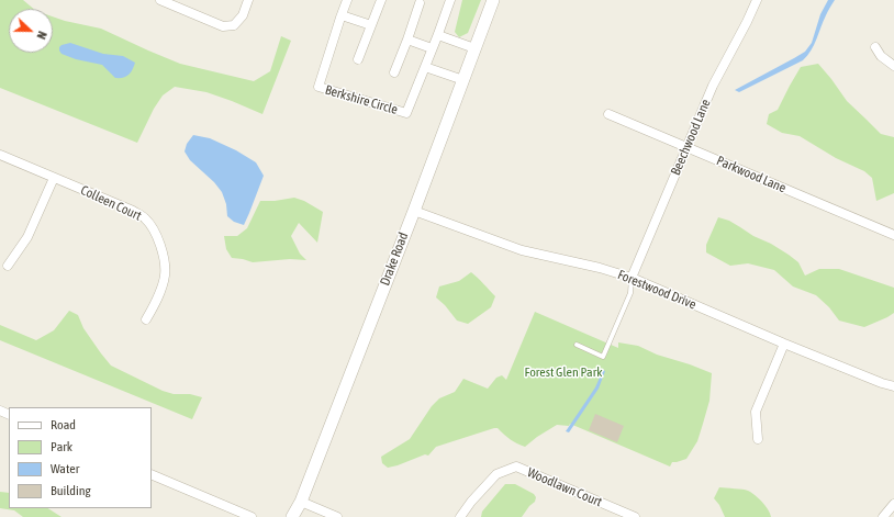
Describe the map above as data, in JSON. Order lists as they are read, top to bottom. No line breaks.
{"streets":{"street":["Berkshire Circle","Beechwood Lane","Parkwood Lane","Colleen Court","Drake Road","Forestwood Drive","Woodlawn Court"]},"crossings":[["Beechwood Lane","Parkwood Lane"],["Beechwood Lane","Forestwood Drive"],["Drake Road","Forestwood Drive"]],"parks":["Forest Glen Park"],"legend":["Road","Park","Water","Building"],"north":"right"}
